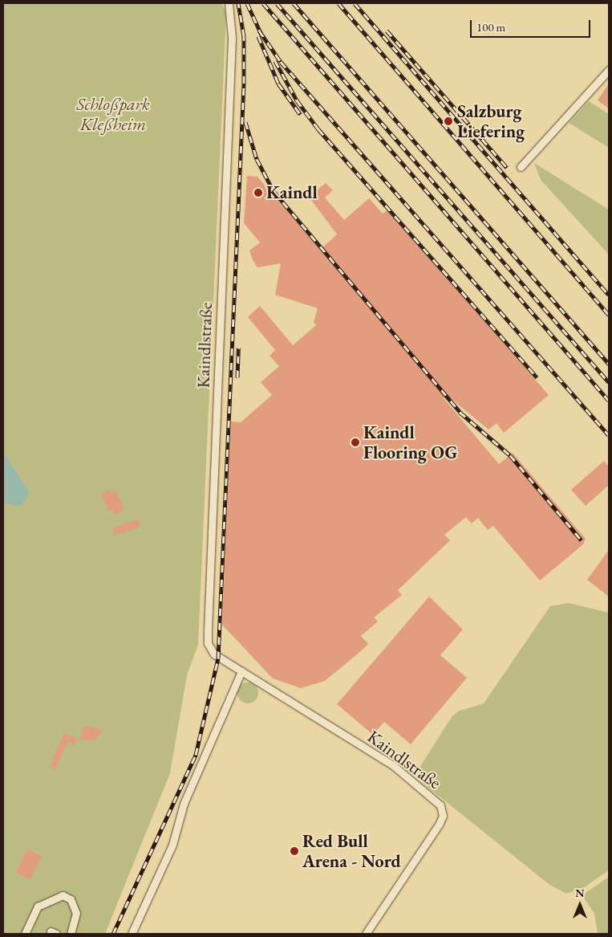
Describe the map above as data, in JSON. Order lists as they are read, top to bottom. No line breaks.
{"streets":{"street":["Kaindlstraße"]},"parks":["Schloßpark Kleßheim"],"places":["Salzburg Liefering","Kaindl","Kaindl Flooring OG","Red Bull Arena - Nord"],"scale_bar":"100 m","north":"top"}
